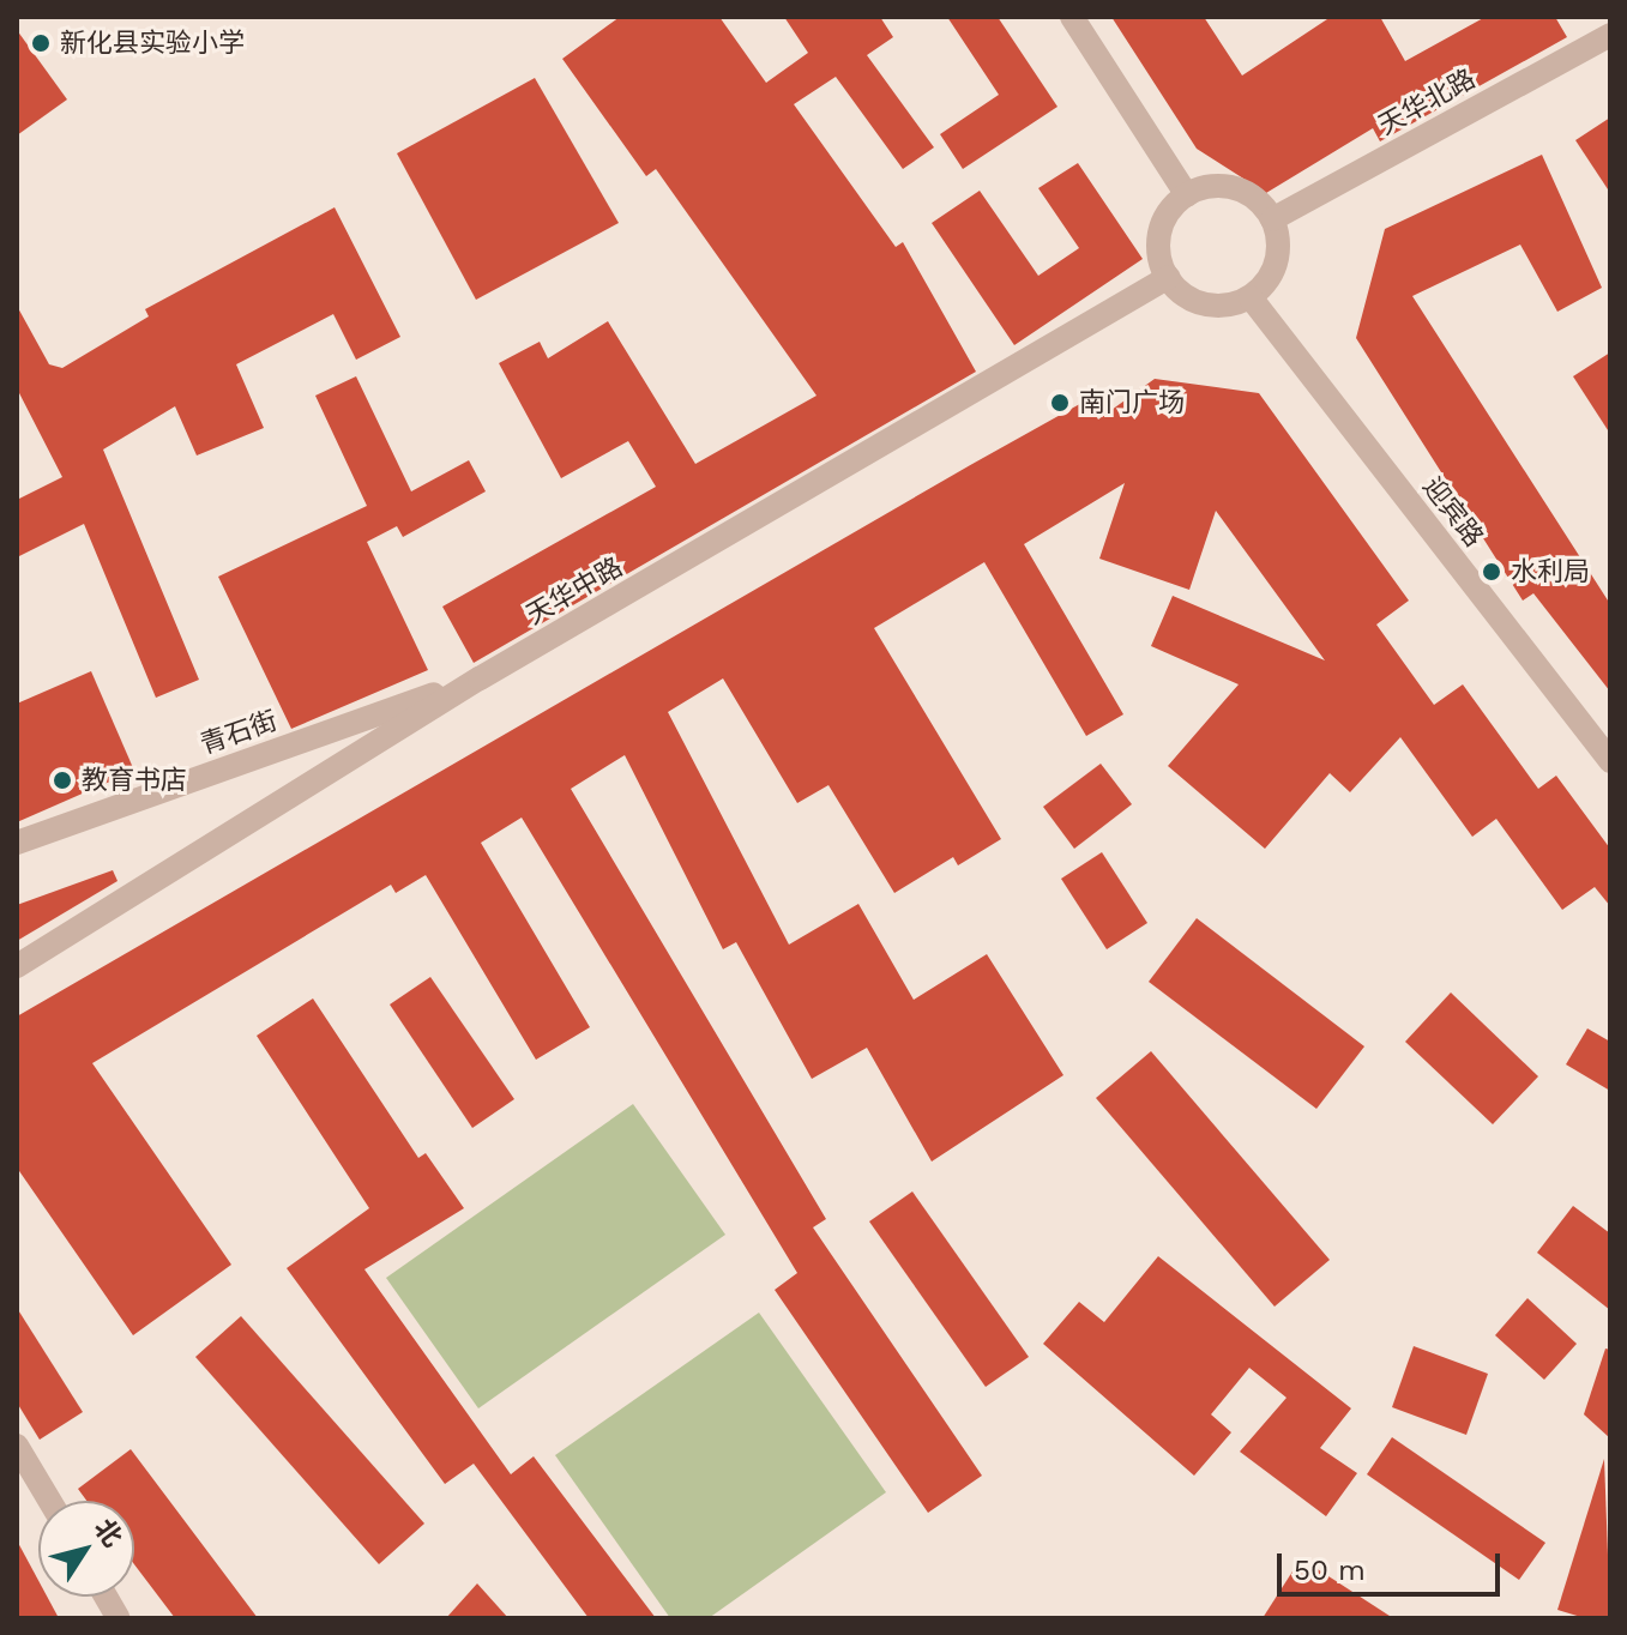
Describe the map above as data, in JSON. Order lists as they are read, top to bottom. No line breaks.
{"streets":{"street":["天华北路","迎宾路","天华中路","青石街"]},"crossings":[["天华北路","迎宾路"],["天华北路","天华中路"],["迎宾路","天华中路"],["天华中路","青石街"]],"places":["新化县实验小学","南门广场","水利局","教育书店"],"scale_bar":"50 m","north":"top right"}
